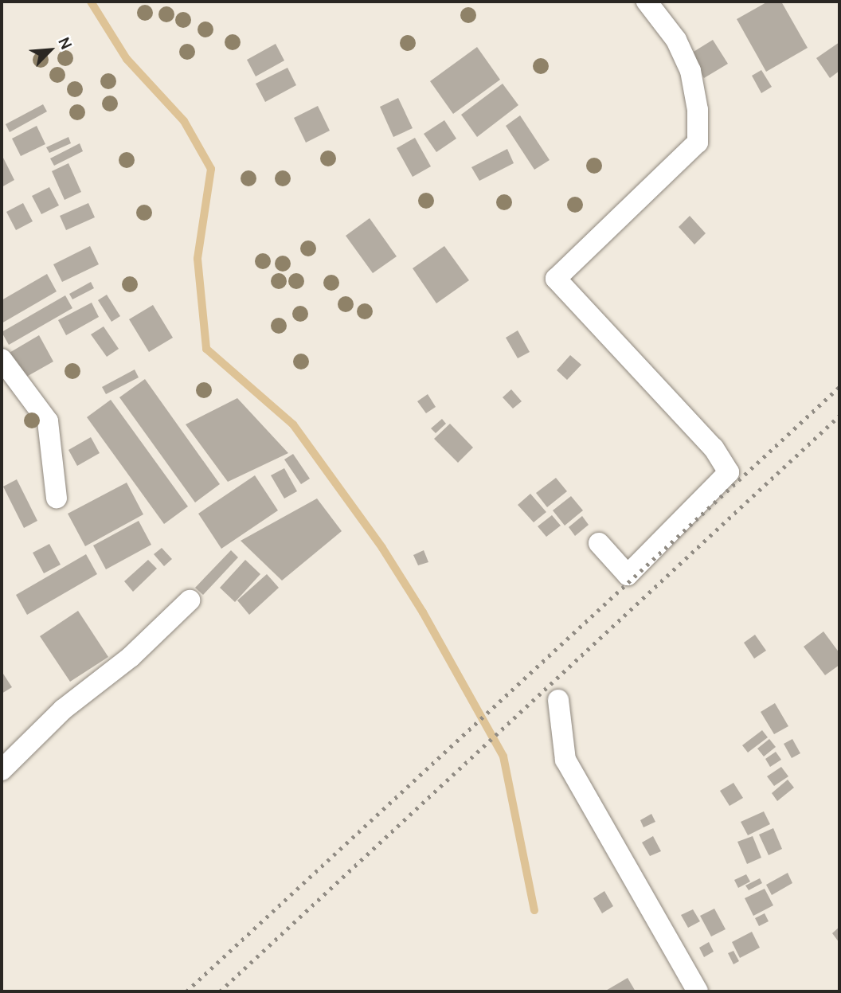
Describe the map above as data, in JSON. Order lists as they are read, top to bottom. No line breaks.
{"north":"top right"}
